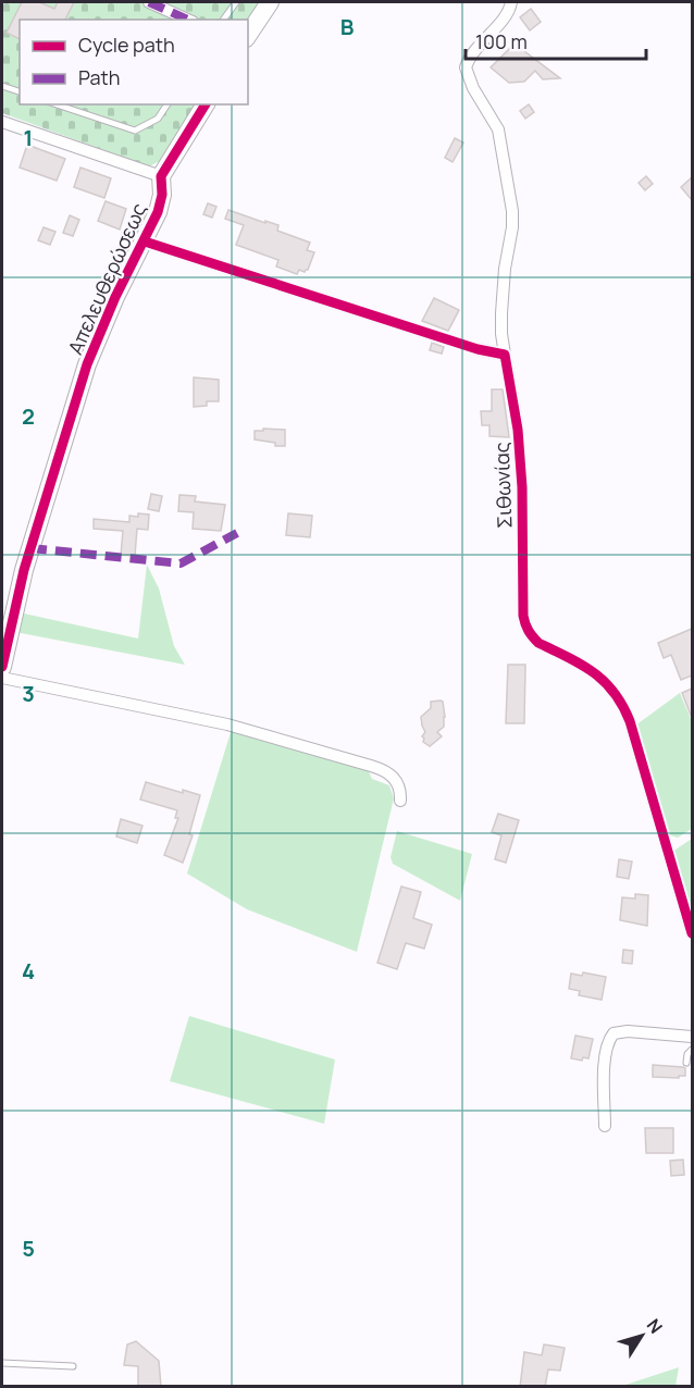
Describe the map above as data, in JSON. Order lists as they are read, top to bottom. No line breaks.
{"streets":{"street":["Απελευθερώσεως","Σιθωνίας"]},"legend":["Cycle path","Path"],"scale_bar":"100 m","north":"top right","grid":{"columns":["B"],"rows":["1","2","3","4","5"]}}
